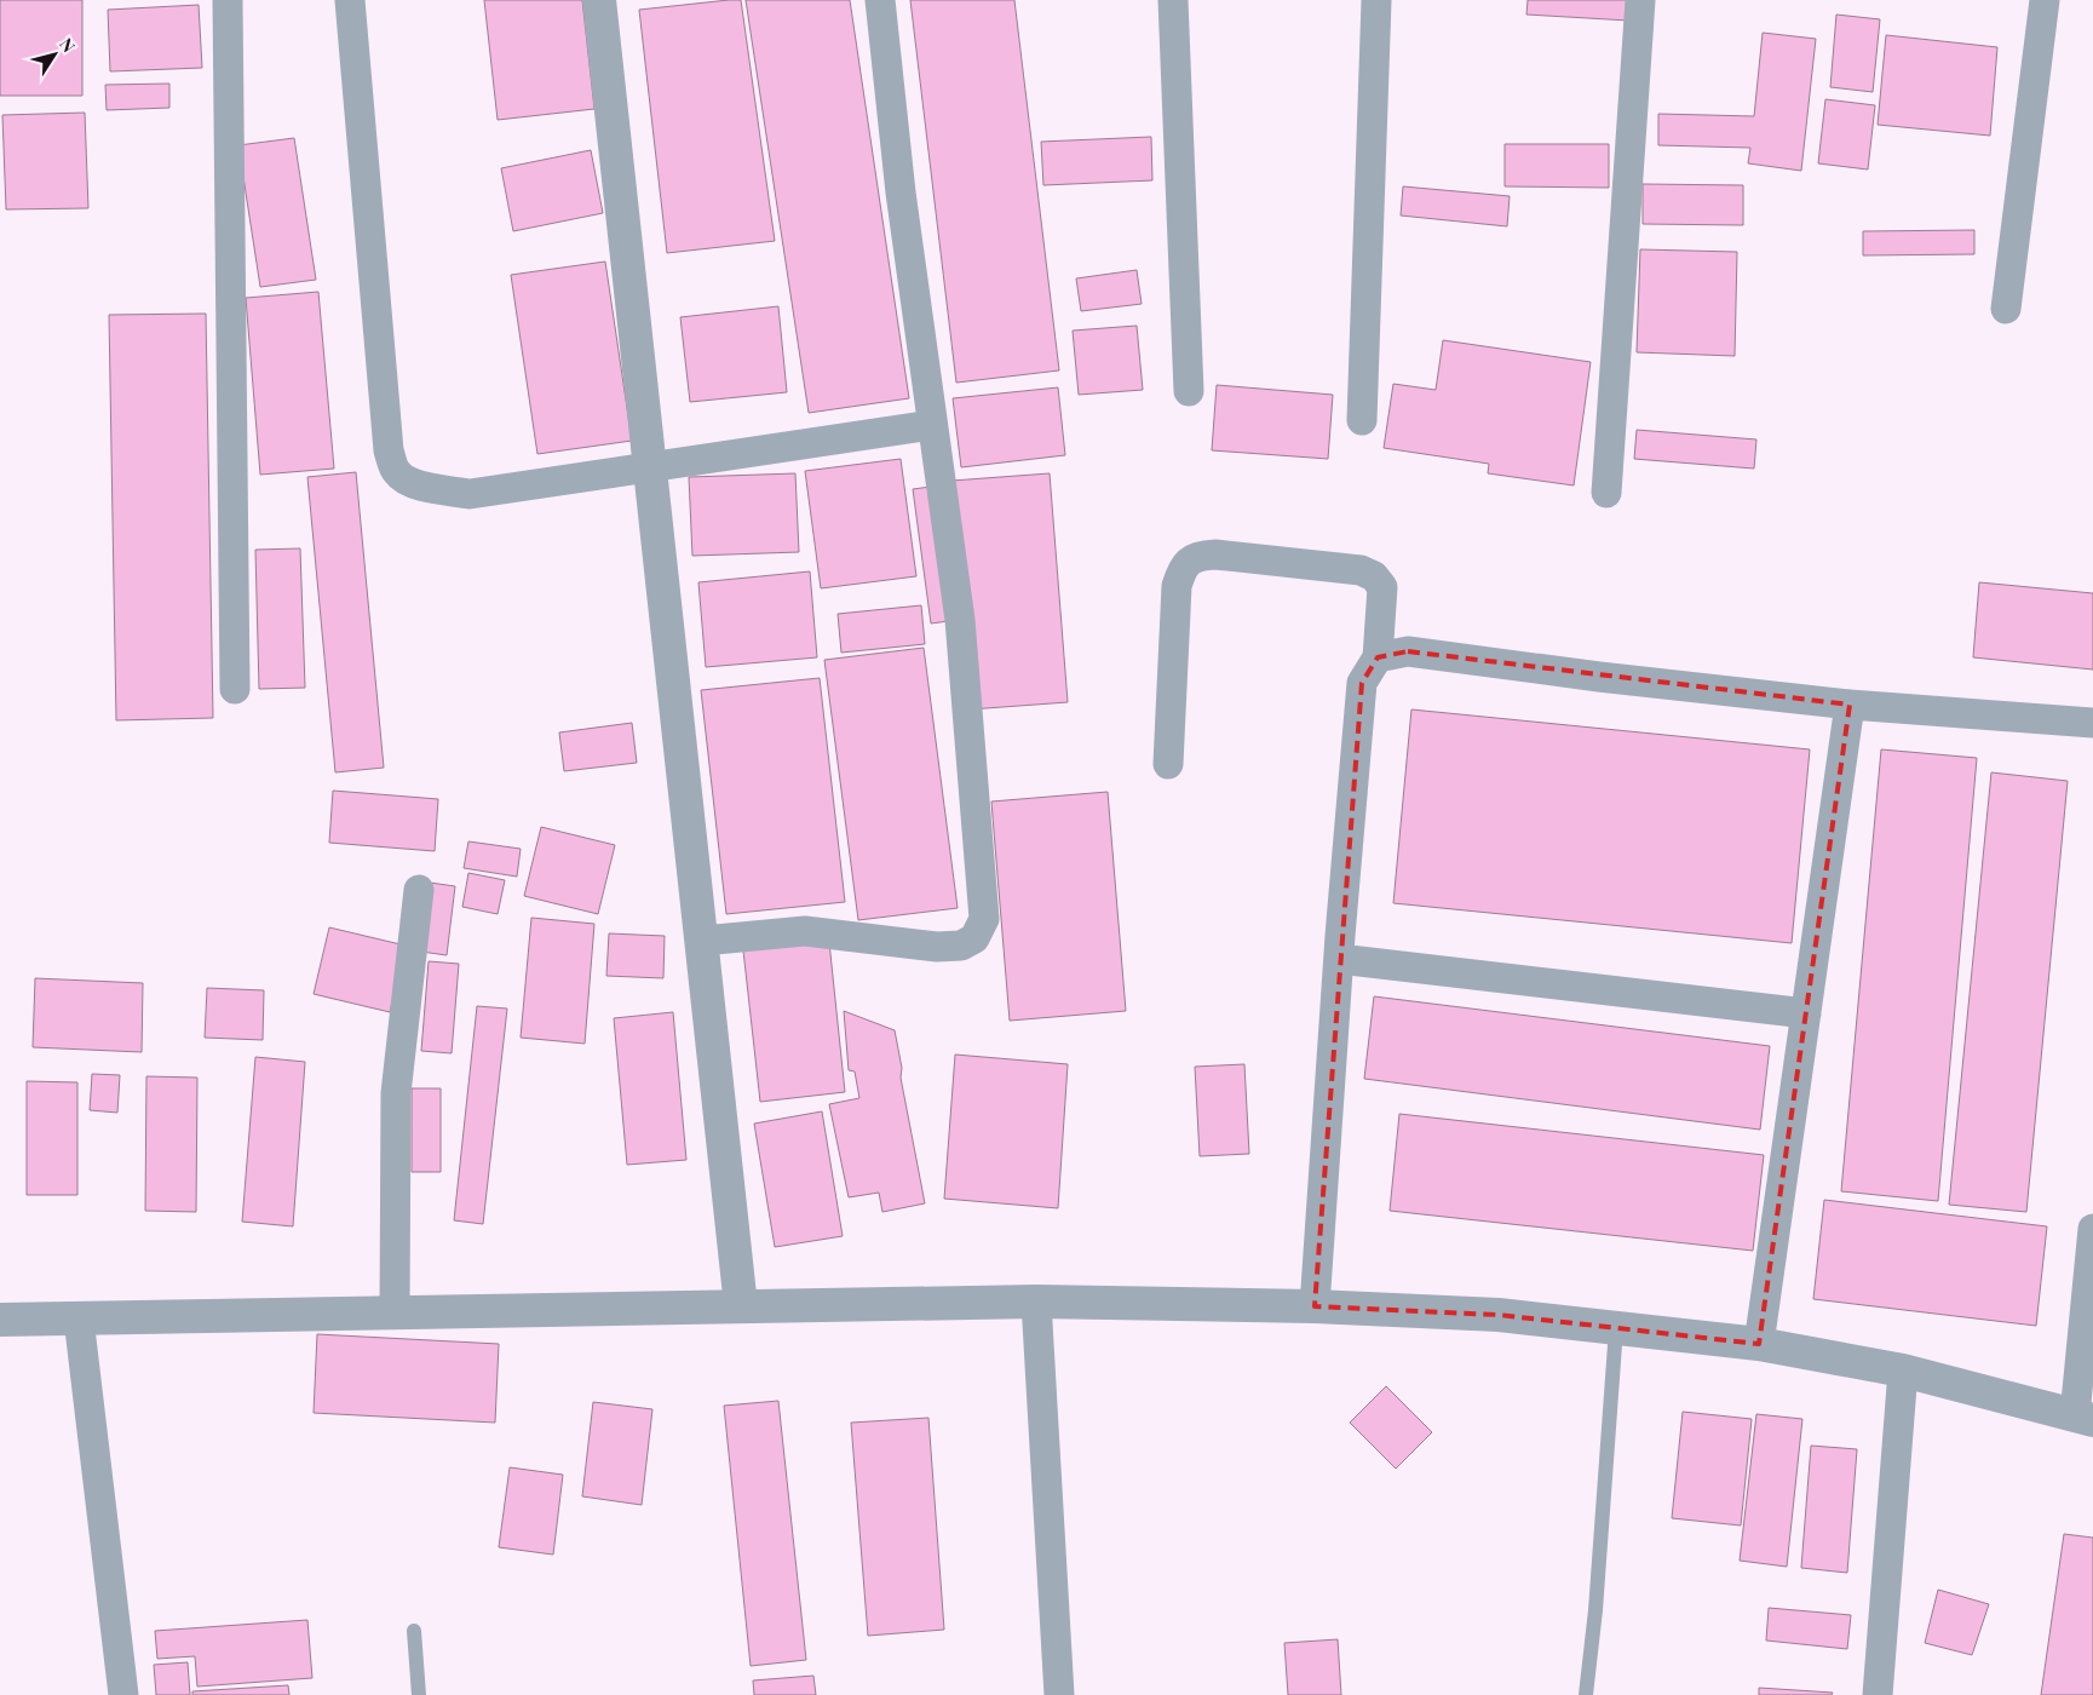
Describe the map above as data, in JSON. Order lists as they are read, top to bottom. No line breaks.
{"north":"top right"}
